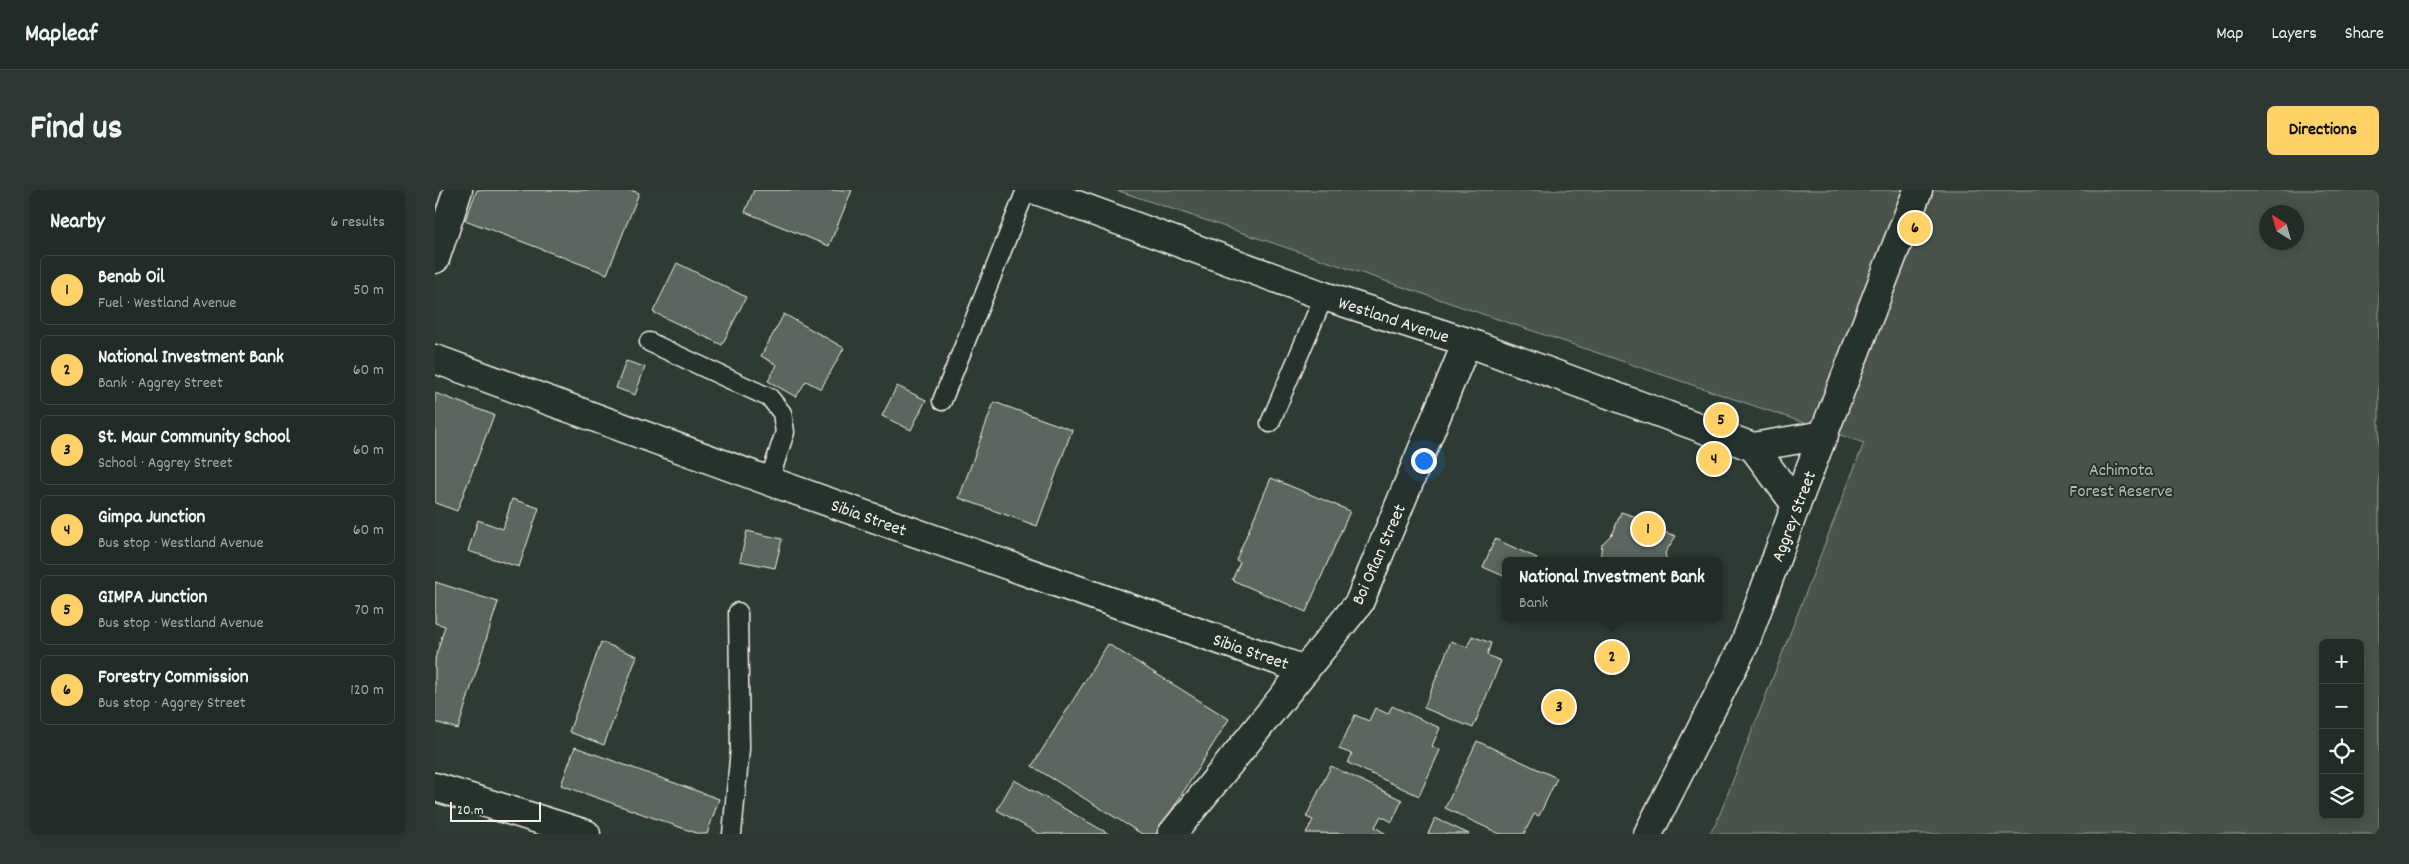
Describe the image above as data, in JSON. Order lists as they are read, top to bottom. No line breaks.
{"streets":{"street":["Westland Avenue","Aggrey Street","Sibia Street","Boi Oflan Street"]},"crossings":[["Westland Avenue","Boi Oflan Street"],["Sibia Street","Boi Oflan Street"]],"parks":["Achimota Forest Reserve"],"scale_bar":"20 m","north":"top left","page":{"header":"Mapleaf","nav":["Map","Layers","Share"],"title":"Find us","buttons":"Directions","heading":["Nearby","6 results"],"pins":["6","5","4","1","2","3"],"list":[{"mark":"1","name":"Benab Oil","note":"Fuel · Westland Avenue","value":"50 m"},{"mark":"2","name":"National Investment Bank","note":"Bank · Aggrey Street","value":"60 m"},{"mark":"3","name":"St. Maur Community School","note":"School · Aggrey Street","value":"60 m"},{"mark":"4","name":"Gimpa Junction","note":"Bus stop · Westland Avenue","value":"60 m"},{"mark":"5","name":"GIMPA Junction","note":"Bus stop · Westland Avenue","value":"70 m"},{"mark":"6","name":"Forestry Commission","note":"Bus stop · Aggrey Street","value":"120 m"}],"popup":["National Investment Bank","Bank"],"map_buttons":["+","−"],"scale":"20 m"}}
